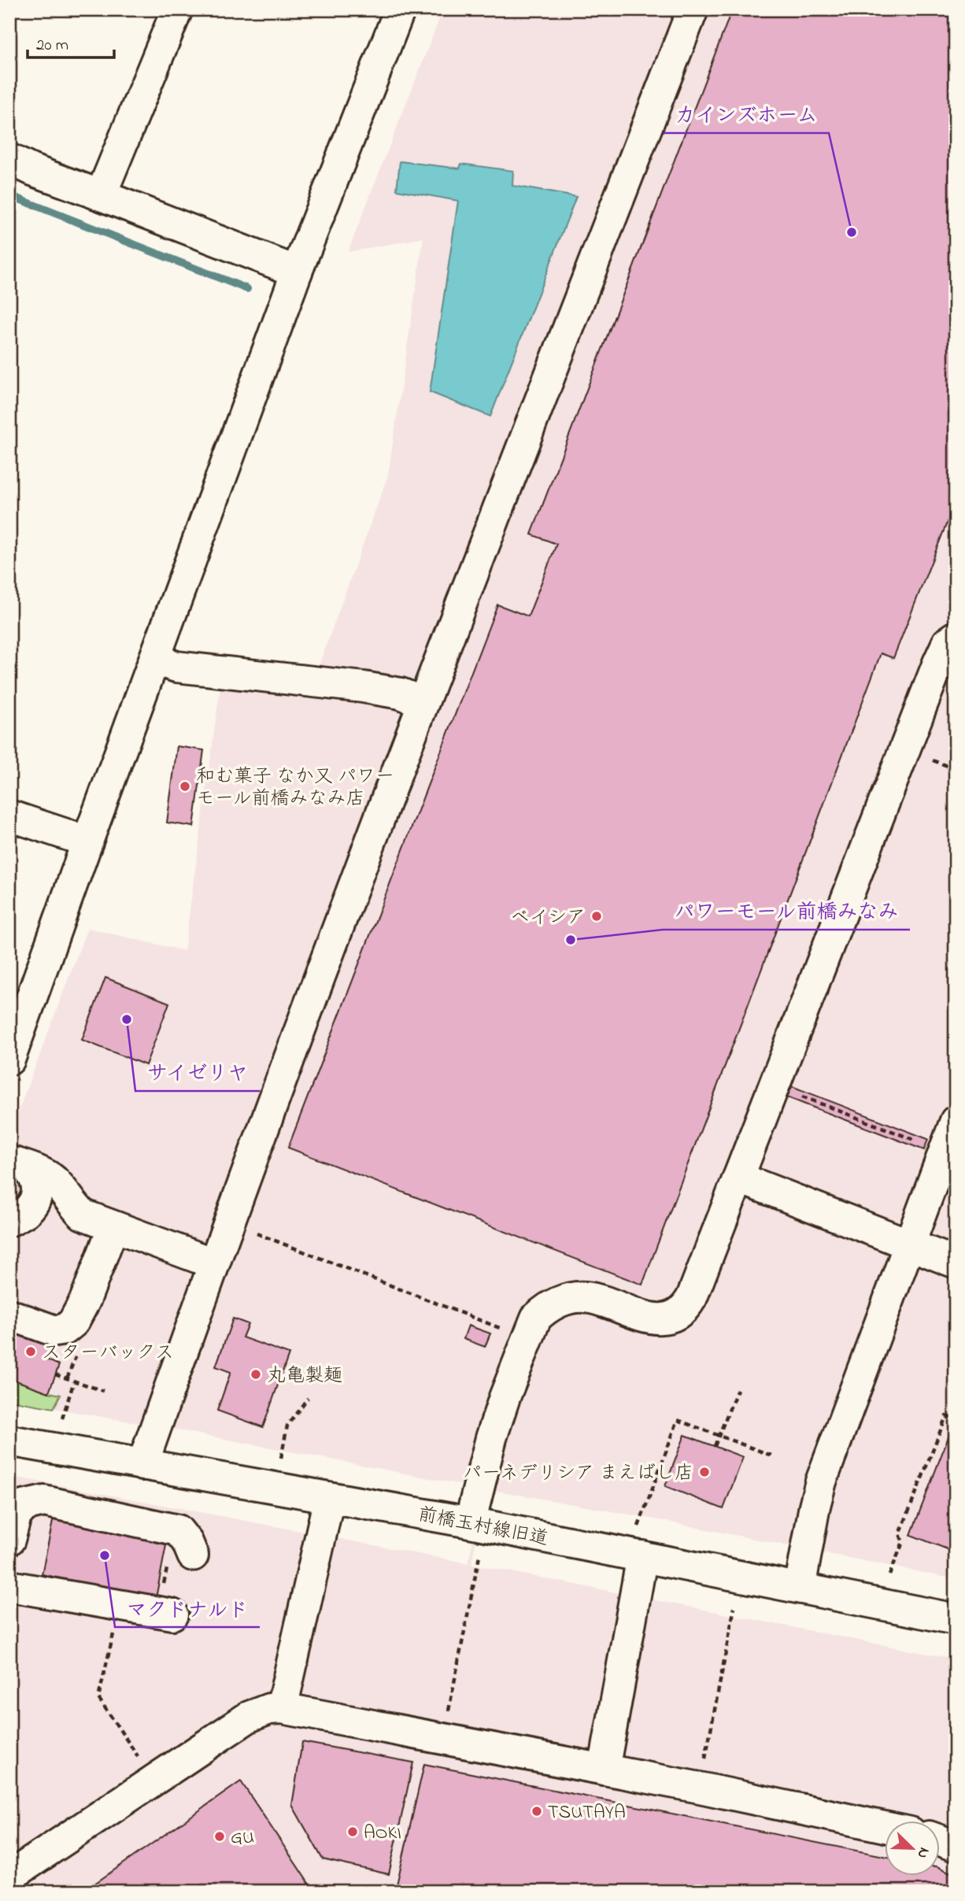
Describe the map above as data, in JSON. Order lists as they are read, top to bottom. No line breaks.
{"streets":{"street":["前橋玉村線旧道"]},"places":["カインズホーム","和む菓子 なか又 パワー モール前橋みなみ店","ベイシア","パワーモール前橋みなみ","サイゼリヤ","スターバックス","丸亀製麺","パーネデリシア まえばし店","マクドナルド","TSUTAYA","AOKI","GU"],"scale_bar":"20 m","north":"bottom right"}
